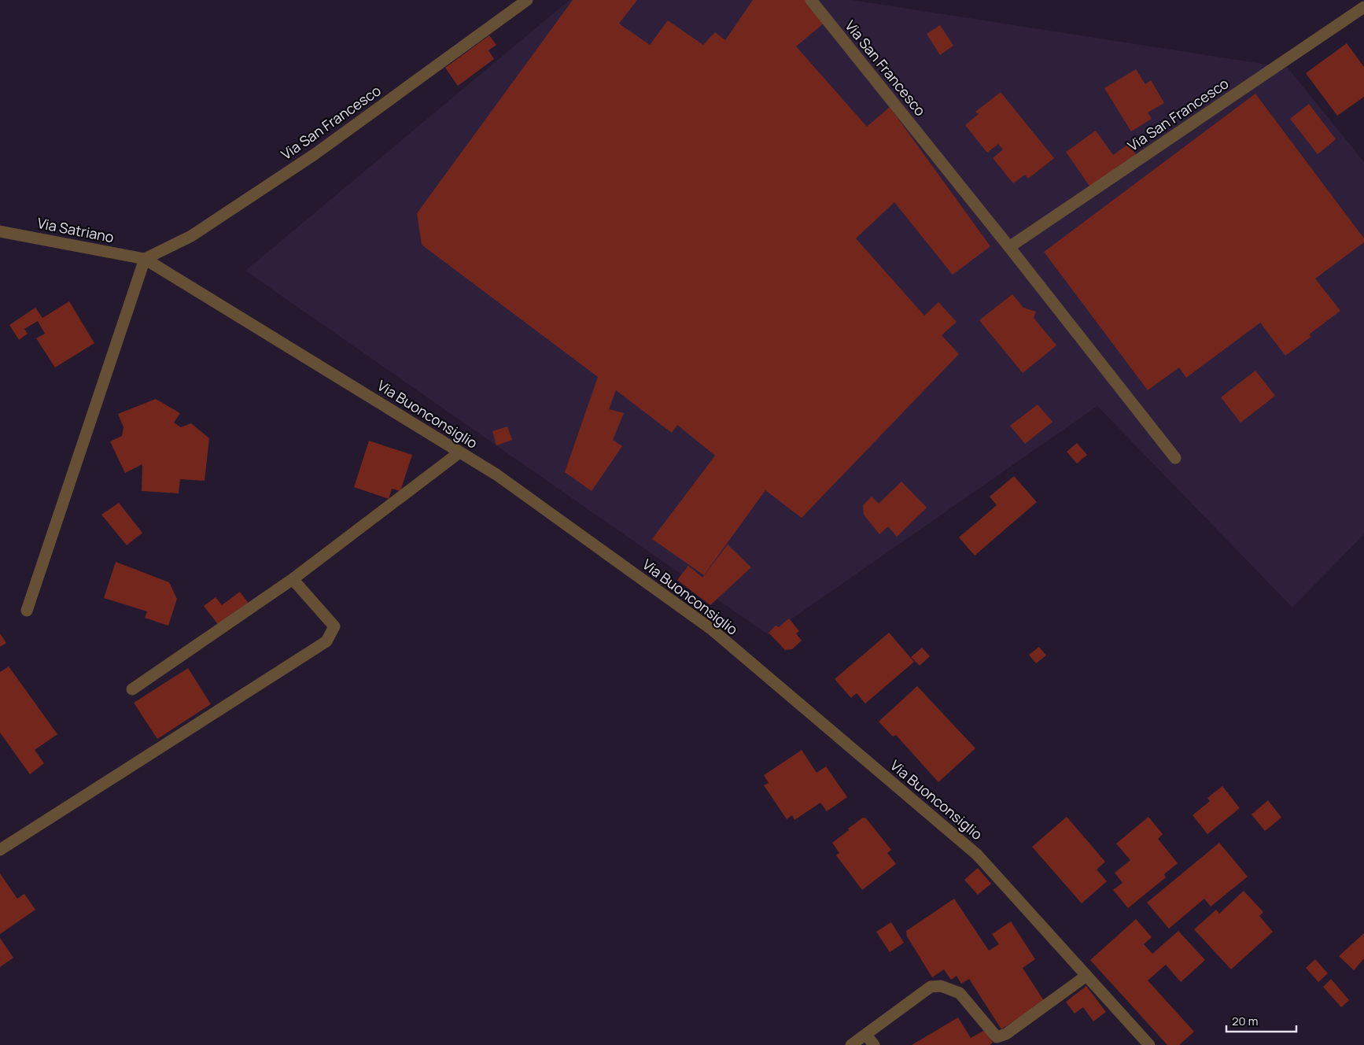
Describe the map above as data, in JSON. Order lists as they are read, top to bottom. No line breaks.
{"streets":{"street":["Via San Francesco","Via Satriano","Via Buonconsiglio"]},"crossings":[["Via San Francesco","Via Satriano"],["Via San Francesco","Via Buonconsiglio"],["Via Satriano","Via Buonconsiglio"]],"scale_bar":"20 m"}
